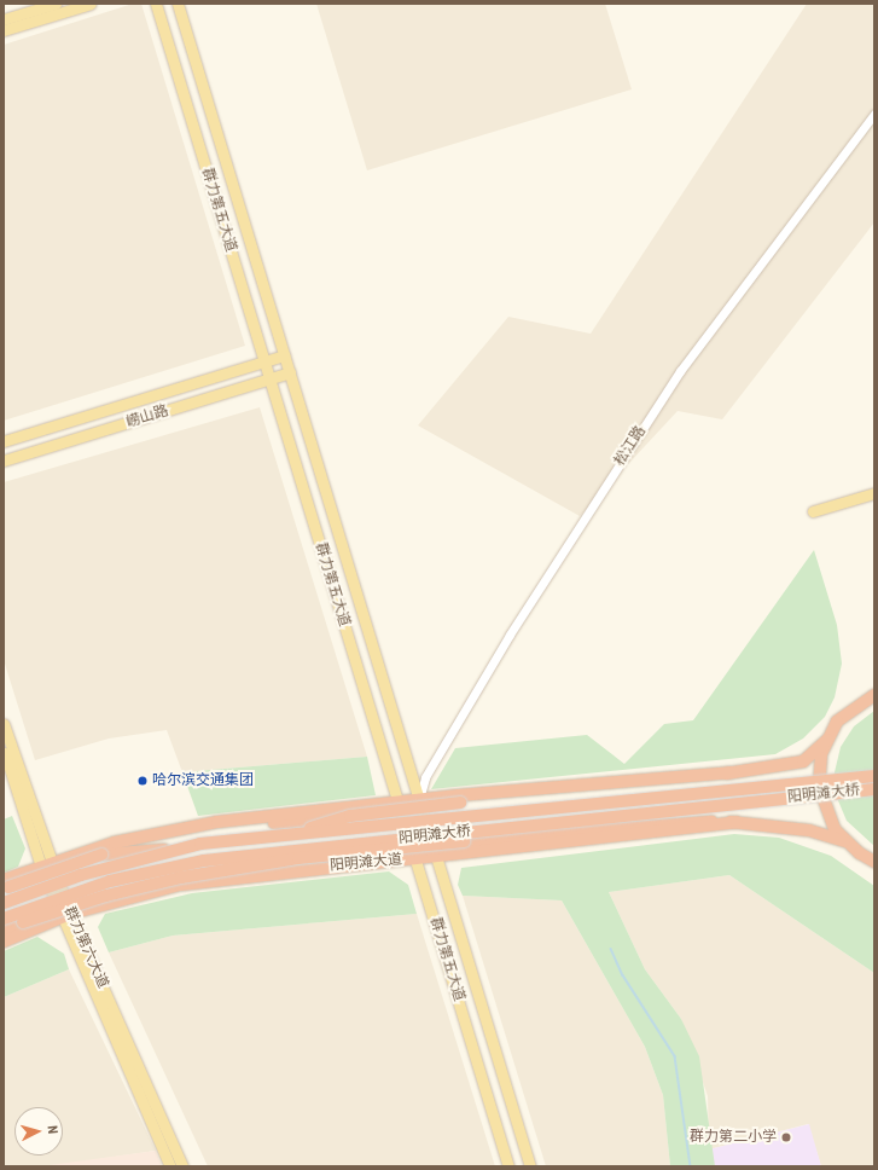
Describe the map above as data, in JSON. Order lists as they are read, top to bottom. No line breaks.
{"streets":{"highway":["阳明滩大桥","阳明滩大道"],"main road":["群力第五大道","崂山路","群力第六大道"],"street":["松江路"]},"crossings":[["群力第五大道","崂山路"],["群力第五大道","松江路"],["群力第五大道","阳明滩大道"],["阳明滩大道","群力第六大道"]],"places":["哈尔滨交通集团","群力第二小学"],"north":"right"}
